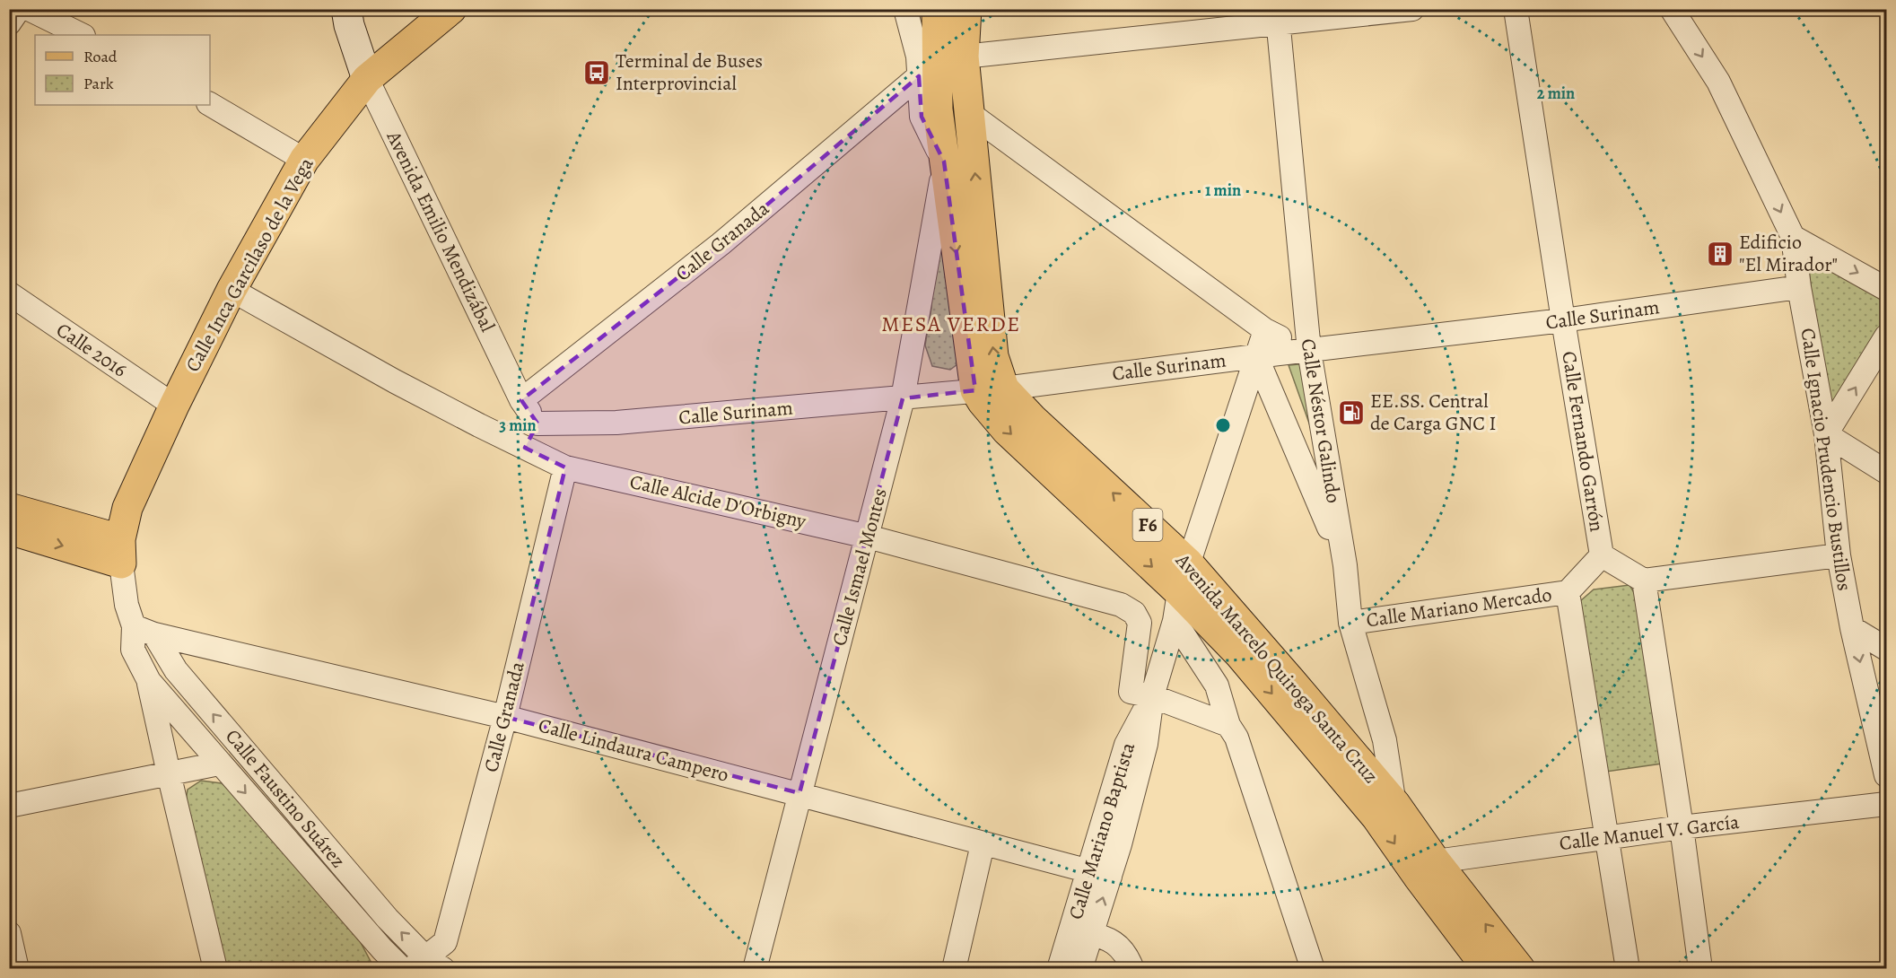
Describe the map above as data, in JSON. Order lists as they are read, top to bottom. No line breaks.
{"streets":{"main road":["Avenida Emilio Mendizábal","Calle Inca Garcilaso de la Vega","F6","Avenida Marcelo Quiroga Santa Cruz"],"street":["Calle Granada","Calle Surinam","Calle 2016","Calle Néstor Galindo","Calle Fernando Garrón","Calle Ignacio Prudencio Bustillos","Calle Alcide D'Orbigny","Calle Ismael Montes","Calle Mariano Mercado","Calle Lindaura Campero","Calle Faustino Suárez","Calle Mariano Baptista","Calle Manuel V. García"]},"crossings":[["Avenida Emilio Mendizábal","Calle Granada"],["Avenida Emilio Mendizábal","Calle Inca Garcilaso de la Vega"],["Avenida Emilio Mendizábal","Calle Surinam"],["Calle Granada","Calle Alcide D'Orbigny"],["Calle Granada","Avenida Marcelo Quiroga Santa Cruz"],["Calle Granada","Calle Lindaura Campero"],["Calle Granada","Calle Faustino Suárez"],["Calle Inca Garcilaso de la Vega","Calle 2016"],["Calle Inca Garcilaso de la Vega","Calle Alcide D'Orbigny"],["Calle Inca Garcilaso de la Vega","Calle Faustino Suárez"],["Calle Surinam","Calle Néstor Galindo"],["Calle Surinam","Calle Fernando Garrón"],["Calle Surinam","Calle Ignacio Prudencio Bustillos"],["Calle Surinam","Calle Ismael Montes"],["Calle Surinam","Avenida Marcelo Quiroga Santa Cruz"],["Calle Surinam","Calle Mariano Baptista"],["Calle Néstor Galindo","Calle Mariano Mercado"],["Calle Néstor Galindo","Avenida Marcelo Quiroga Santa Cruz"],["Calle Fernando Garrón","Calle Mariano Mercado"],["Calle Alcide D'Orbigny","Calle Ismael Montes"],["Calle Alcide D'Orbigny","Calle Mariano Baptista"],["Calle Ismael Montes","Avenida Marcelo Quiroga Santa Cruz"],["Calle Ismael Montes","Calle Lindaura Campero"],["Avenida Marcelo Quiroga Santa Cruz","Calle Mariano Baptista"],["Avenida Marcelo Quiroga Santa Cruz","Calle Manuel V. García"],["Calle Lindaura Campero","Calle Faustino Suárez"],["Calle Lindaura Campero","Calle Mariano Baptista"]],"one_way":["Calle Ignacio Prudencio Bustillos"],"districts":["MESA VERDE"],"places":{"bus stop":["Terminal de Buses Interprovincial"],"building":["Edificio \"El Mirador\""],"fuel station":["EE.SS. Central de Carga GNC I"]},"legend":["Road","Park"],"rings":["2 min","1 min","3 min"]}
